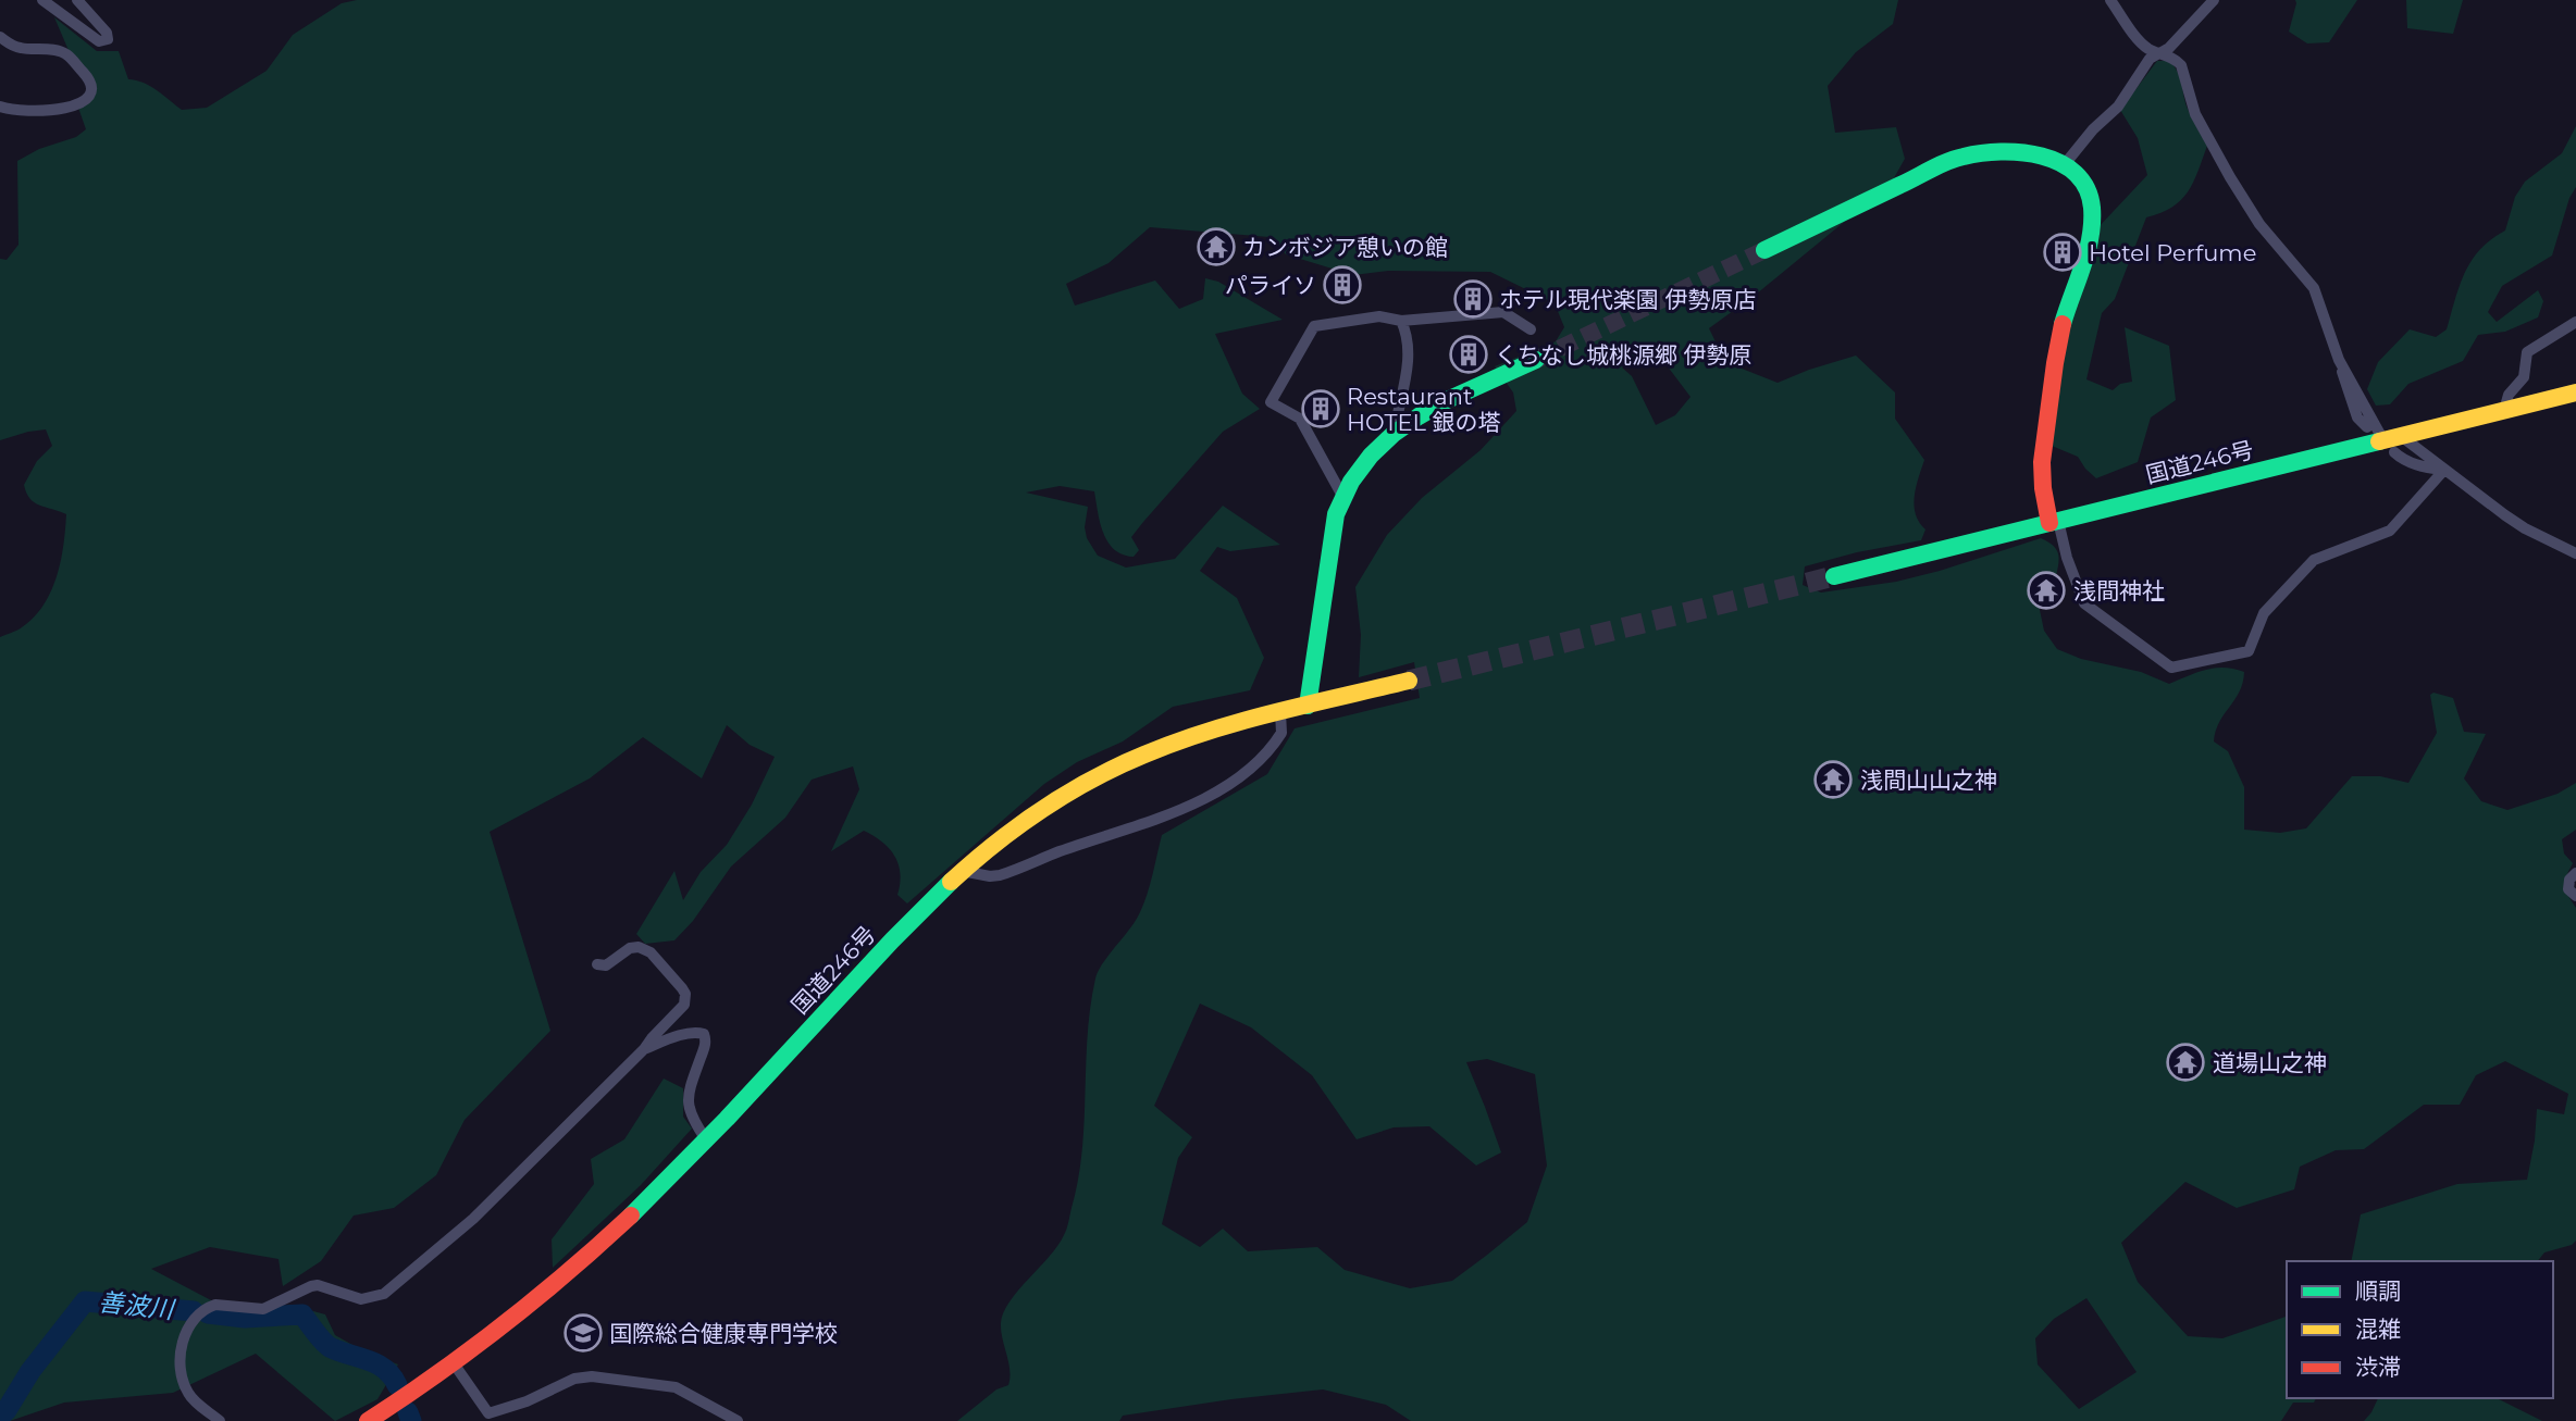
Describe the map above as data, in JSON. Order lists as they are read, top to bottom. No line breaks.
{"streets":{"main road":["国道246号"]},"water":["善波川"],"places":{"temple":["カンボジア憩いの館","浅間神社","浅間山山之神","道場山之神"],"building":["Hotel Perfume","パライソ","ホテル現代楽園 伊勢原店","くちなし城桃源郷 伊勢原","Restaurant HOTEL 銀の塔"],"school or university":["国際総合健康専門学校"]},"legend":["順調","混雑","渋滞"]}
